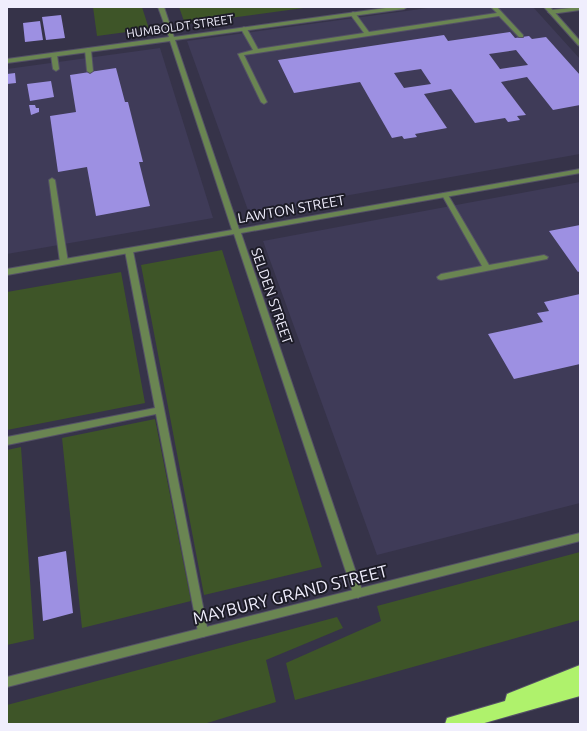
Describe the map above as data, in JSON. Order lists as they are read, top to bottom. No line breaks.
{"streets":{"street":["HUMBOLDT STREET","LAWTON STREET","SELDEN STREET","MAYBURY GRAND STREET"]},"crossings":[["HUMBOLDT STREET","SELDEN STREET"],["LAWTON STREET","SELDEN STREET"],["SELDEN STREET","MAYBURY GRAND STREET"]]}
